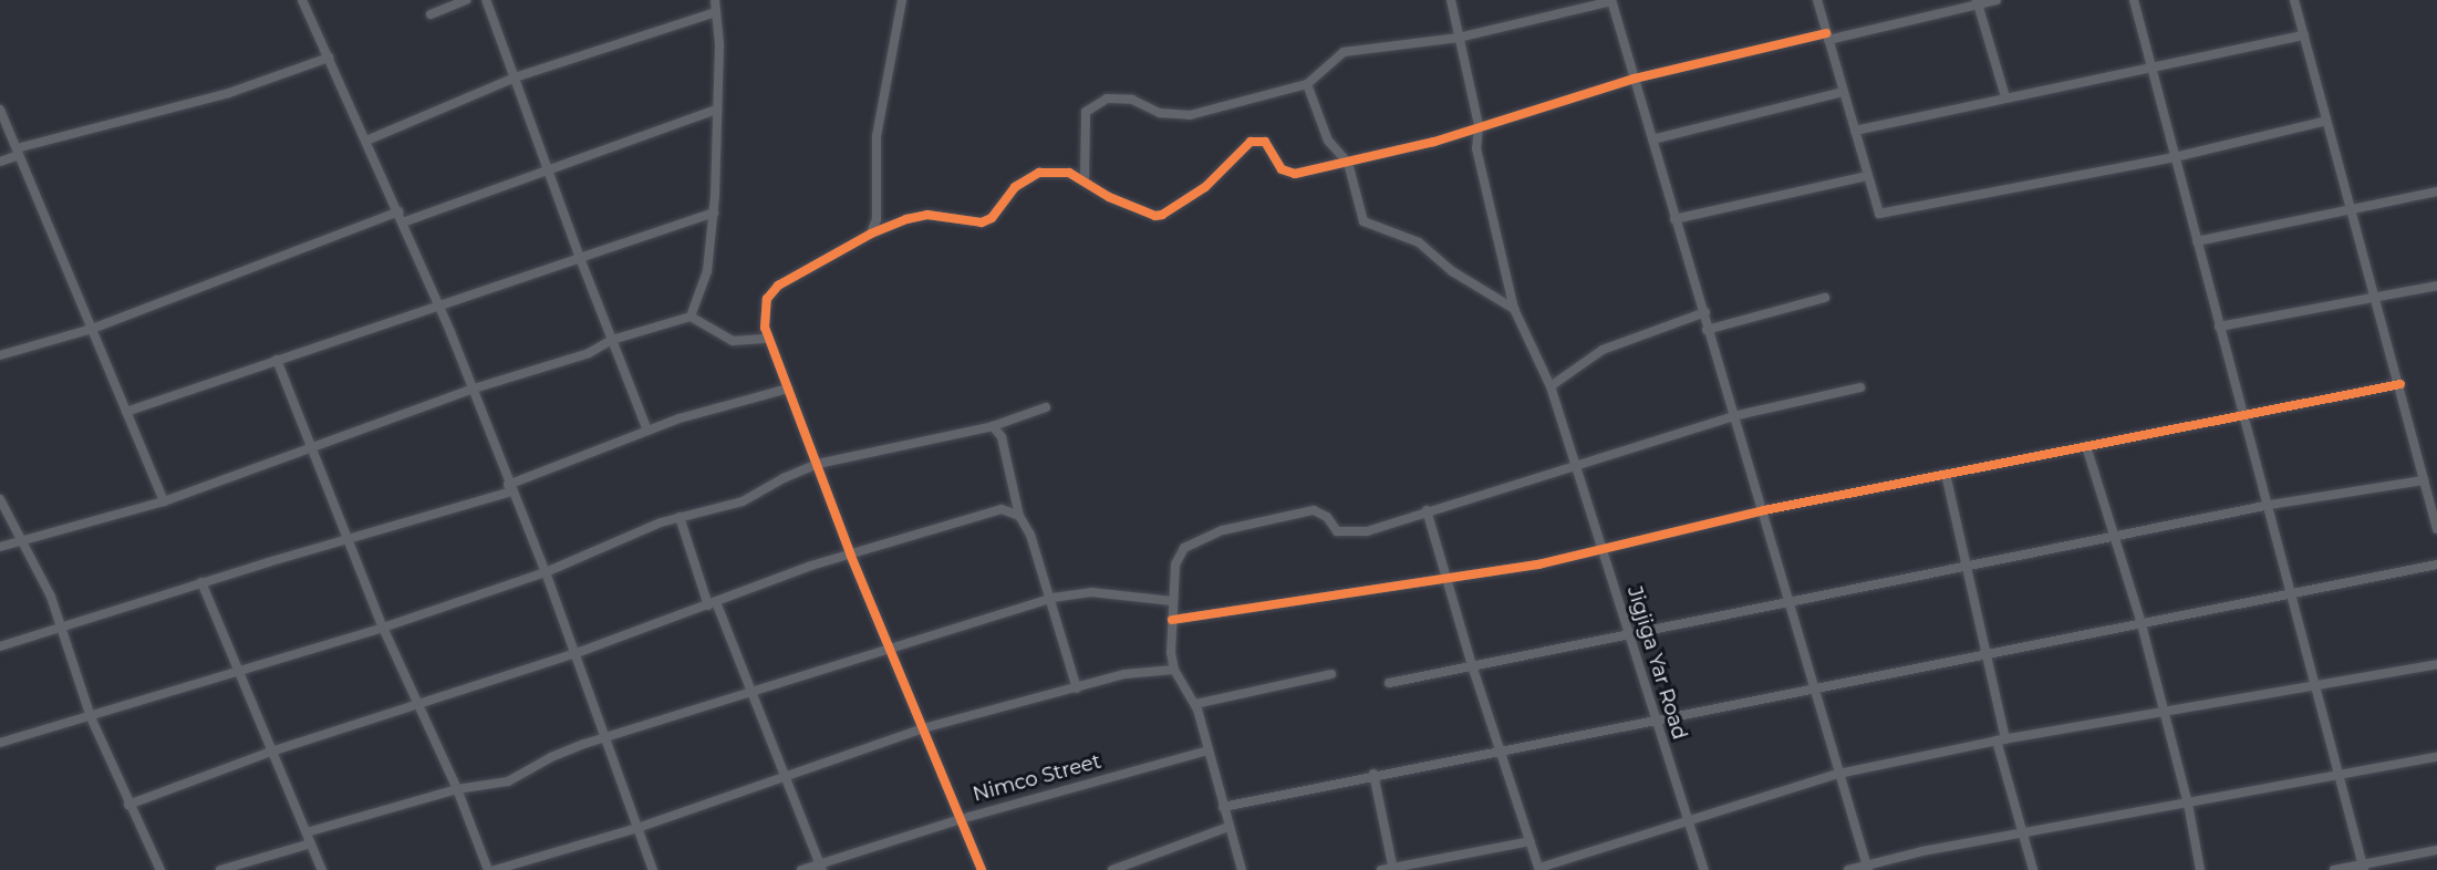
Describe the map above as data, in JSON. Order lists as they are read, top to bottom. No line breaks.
{"streets":{"street":["Jigjiga Yar Road","Nimco Street"]}}
